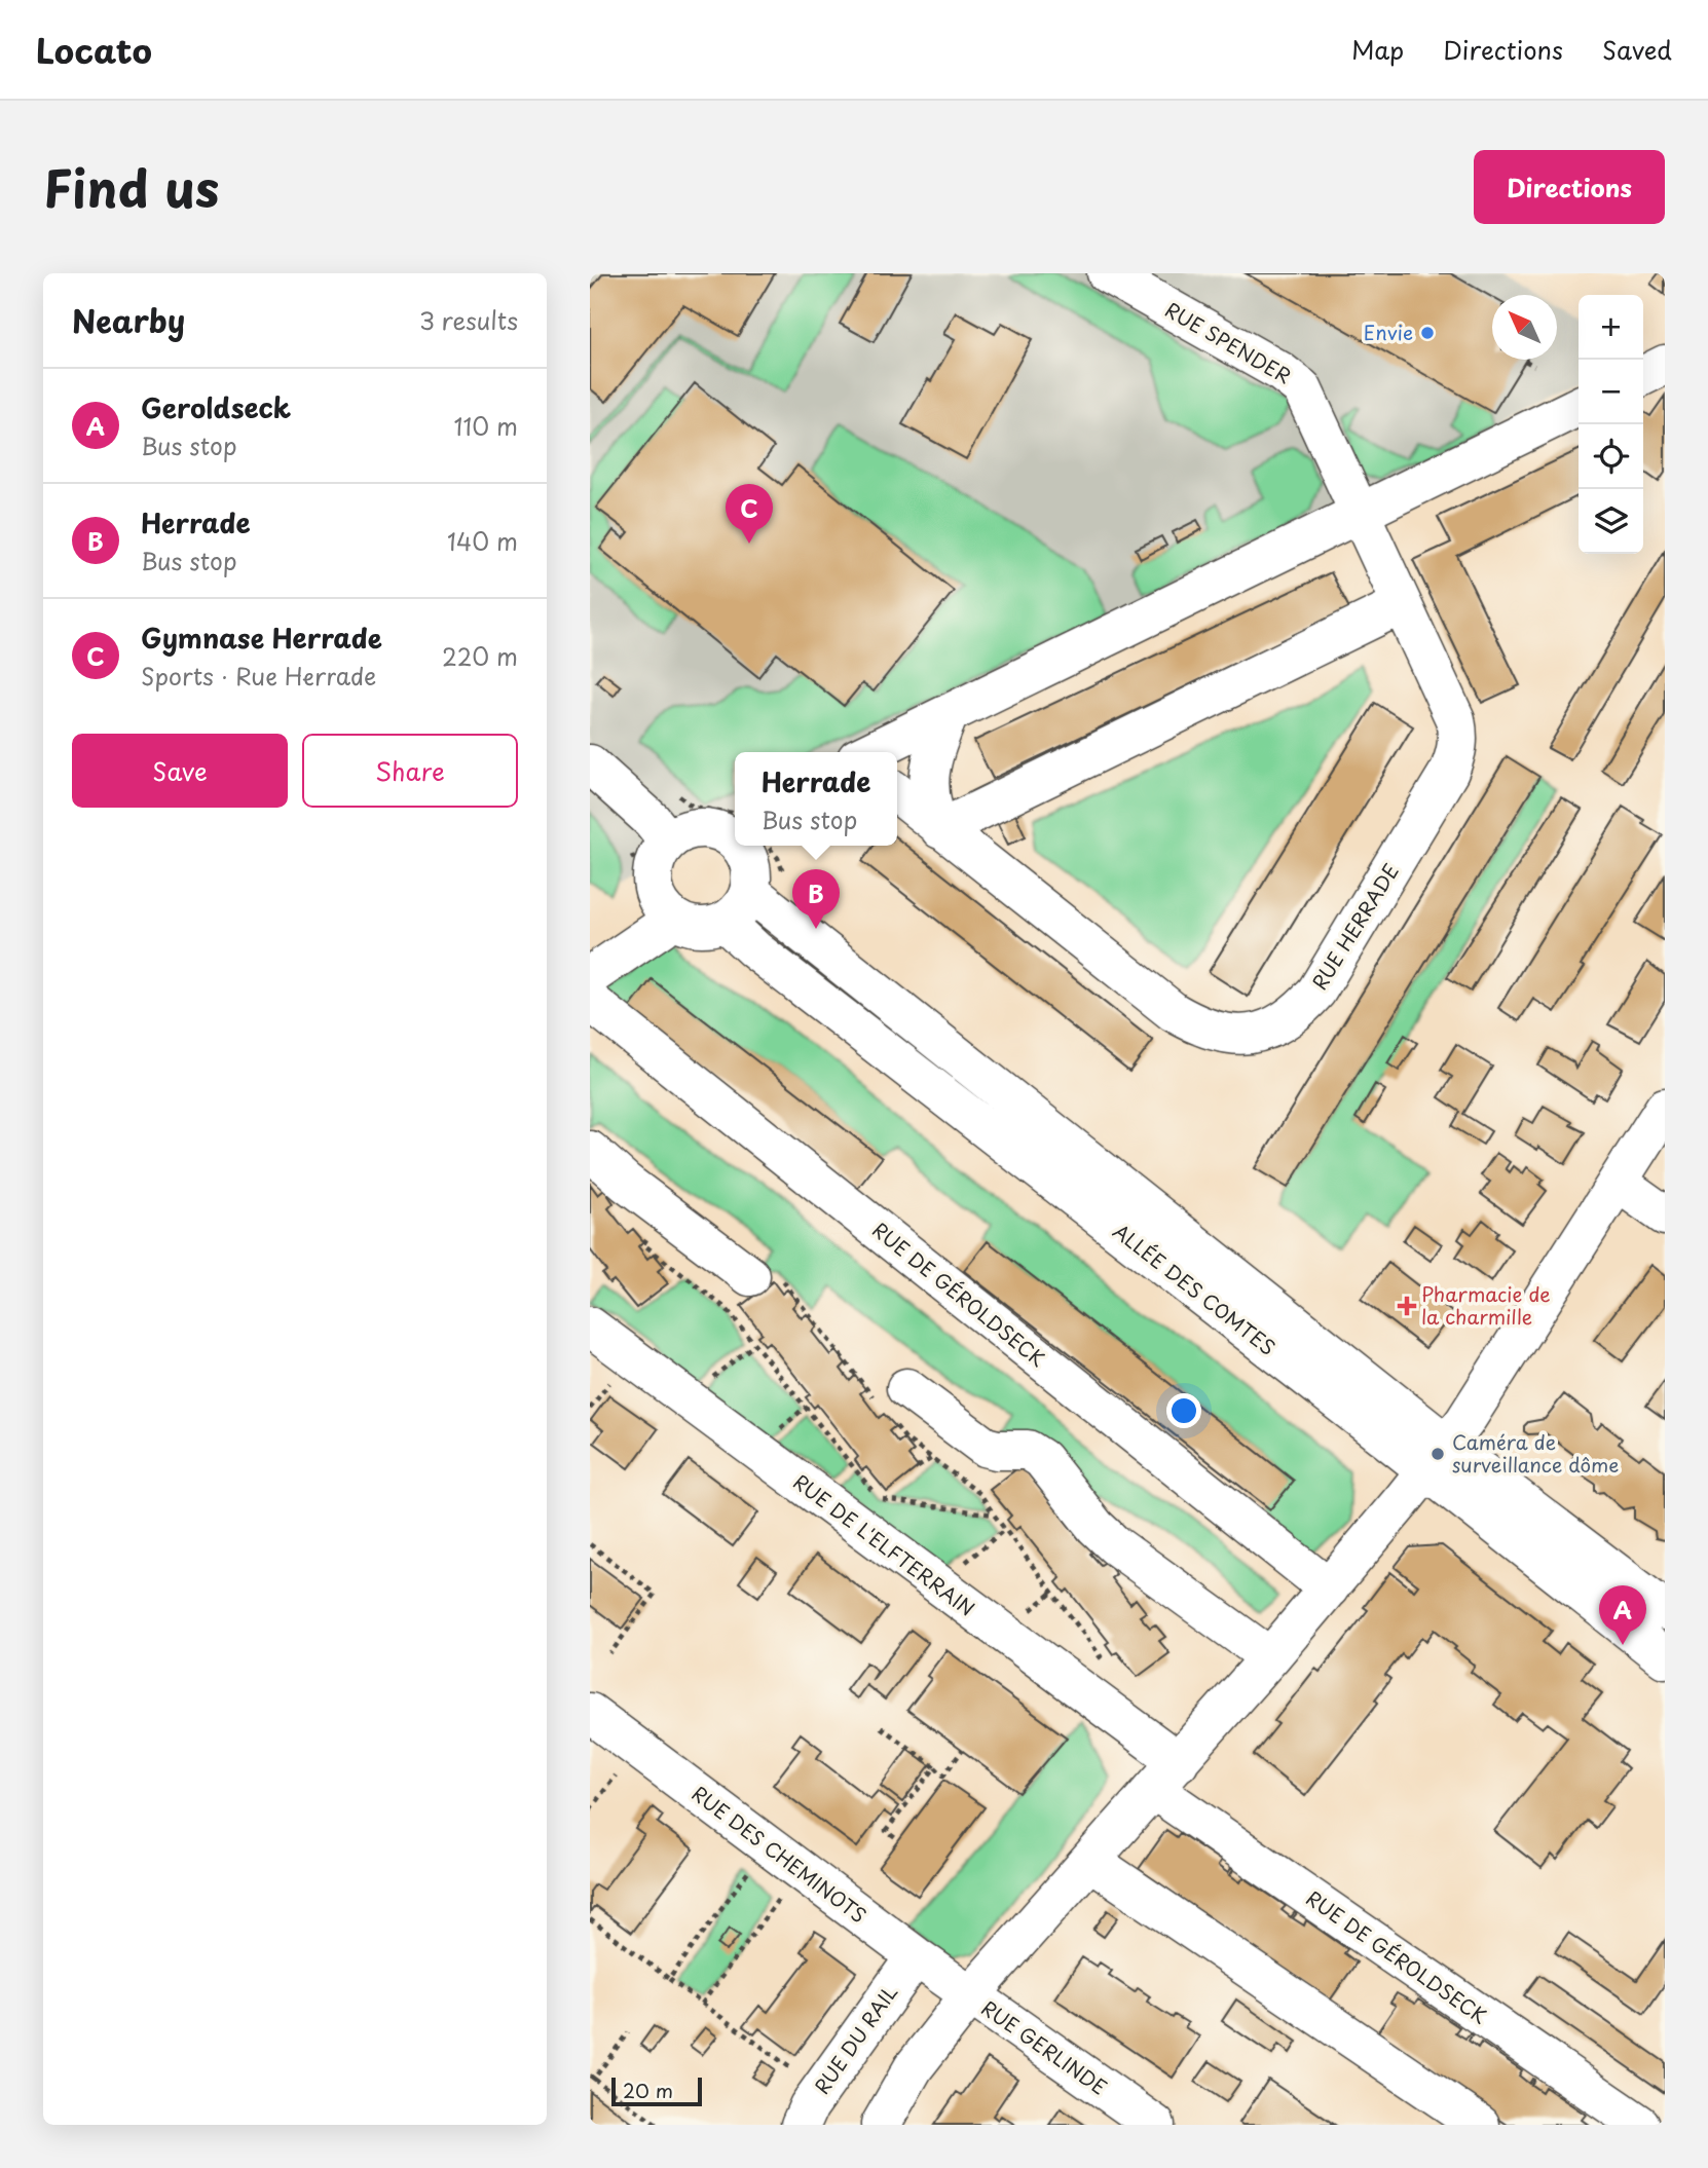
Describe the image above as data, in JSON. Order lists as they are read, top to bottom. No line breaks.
{"streets":{"street":["RUE SPENDER","RUE HERRADE","ALLÉE DES COMTES","RUE DE GÉROLDSECK","RUE DE L'ELFTERRAIN","RUE DES CHEMINOTS","RUE DU RAIL","RUE GERLINDE"]},"crossings":[["RUE SPENDER","RUE HERRADE"],["RUE DE GÉROLDSECK","RUE DE L'ELFTERRAIN"],["RUE DES CHEMINOTS","RUE DU RAIL"],["RUE DES CHEMINOTS","RUE GERLINDE"]],"places":{"other":["Envie","Caméra de surveillance dôme"],"health":["Pharmacie de la charmille"]},"scale_bar":"20 m","north":"top left","page":{"header":"Locato","nav":["Map","Directions","Saved"],"title":"Find us","buttons":["Directions",["Save","Share"]],"heading":["Nearby","3 results"],"map_buttons":["+","−"],"list":[{"mark":"A","name":"Geroldseck","note":"Bus stop","value":"110 m"},{"mark":"B","name":"Herrade","note":"Bus stop","value":"140 m"},{"mark":"C","name":"Gymnase Herrade","note":"Sports · Rue Herrade","value":"220 m"}],"pins":["C","B","A"],"popup":["Herrade","Bus stop"],"scale":"20 m"}}
